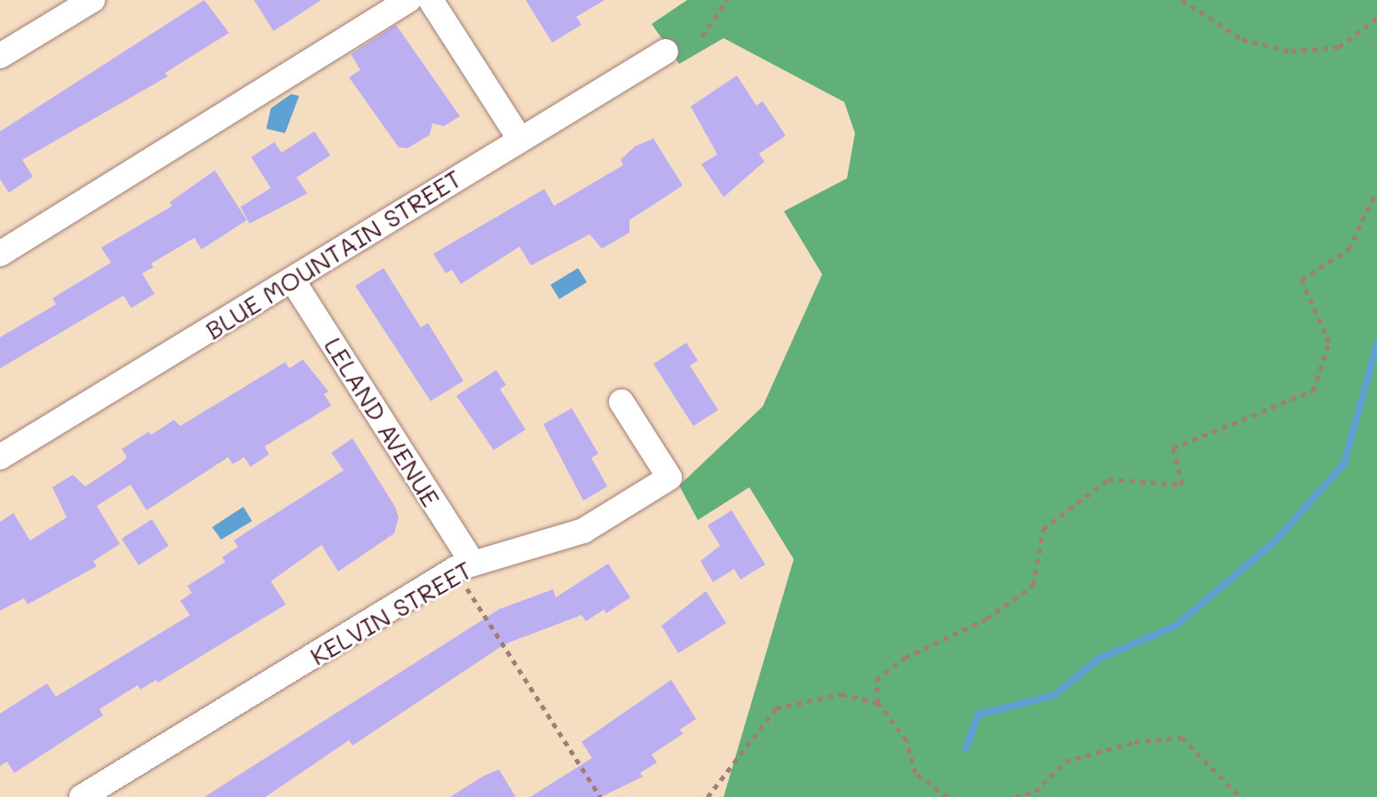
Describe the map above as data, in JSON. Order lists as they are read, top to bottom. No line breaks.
{"streets":{"street":["BLUE MOUNTAIN STREET","LELAND AVENUE","KELVIN STREET"]},"crossings":[["BLUE MOUNTAIN STREET","LELAND AVENUE"],["LELAND AVENUE","KELVIN STREET"]]}
